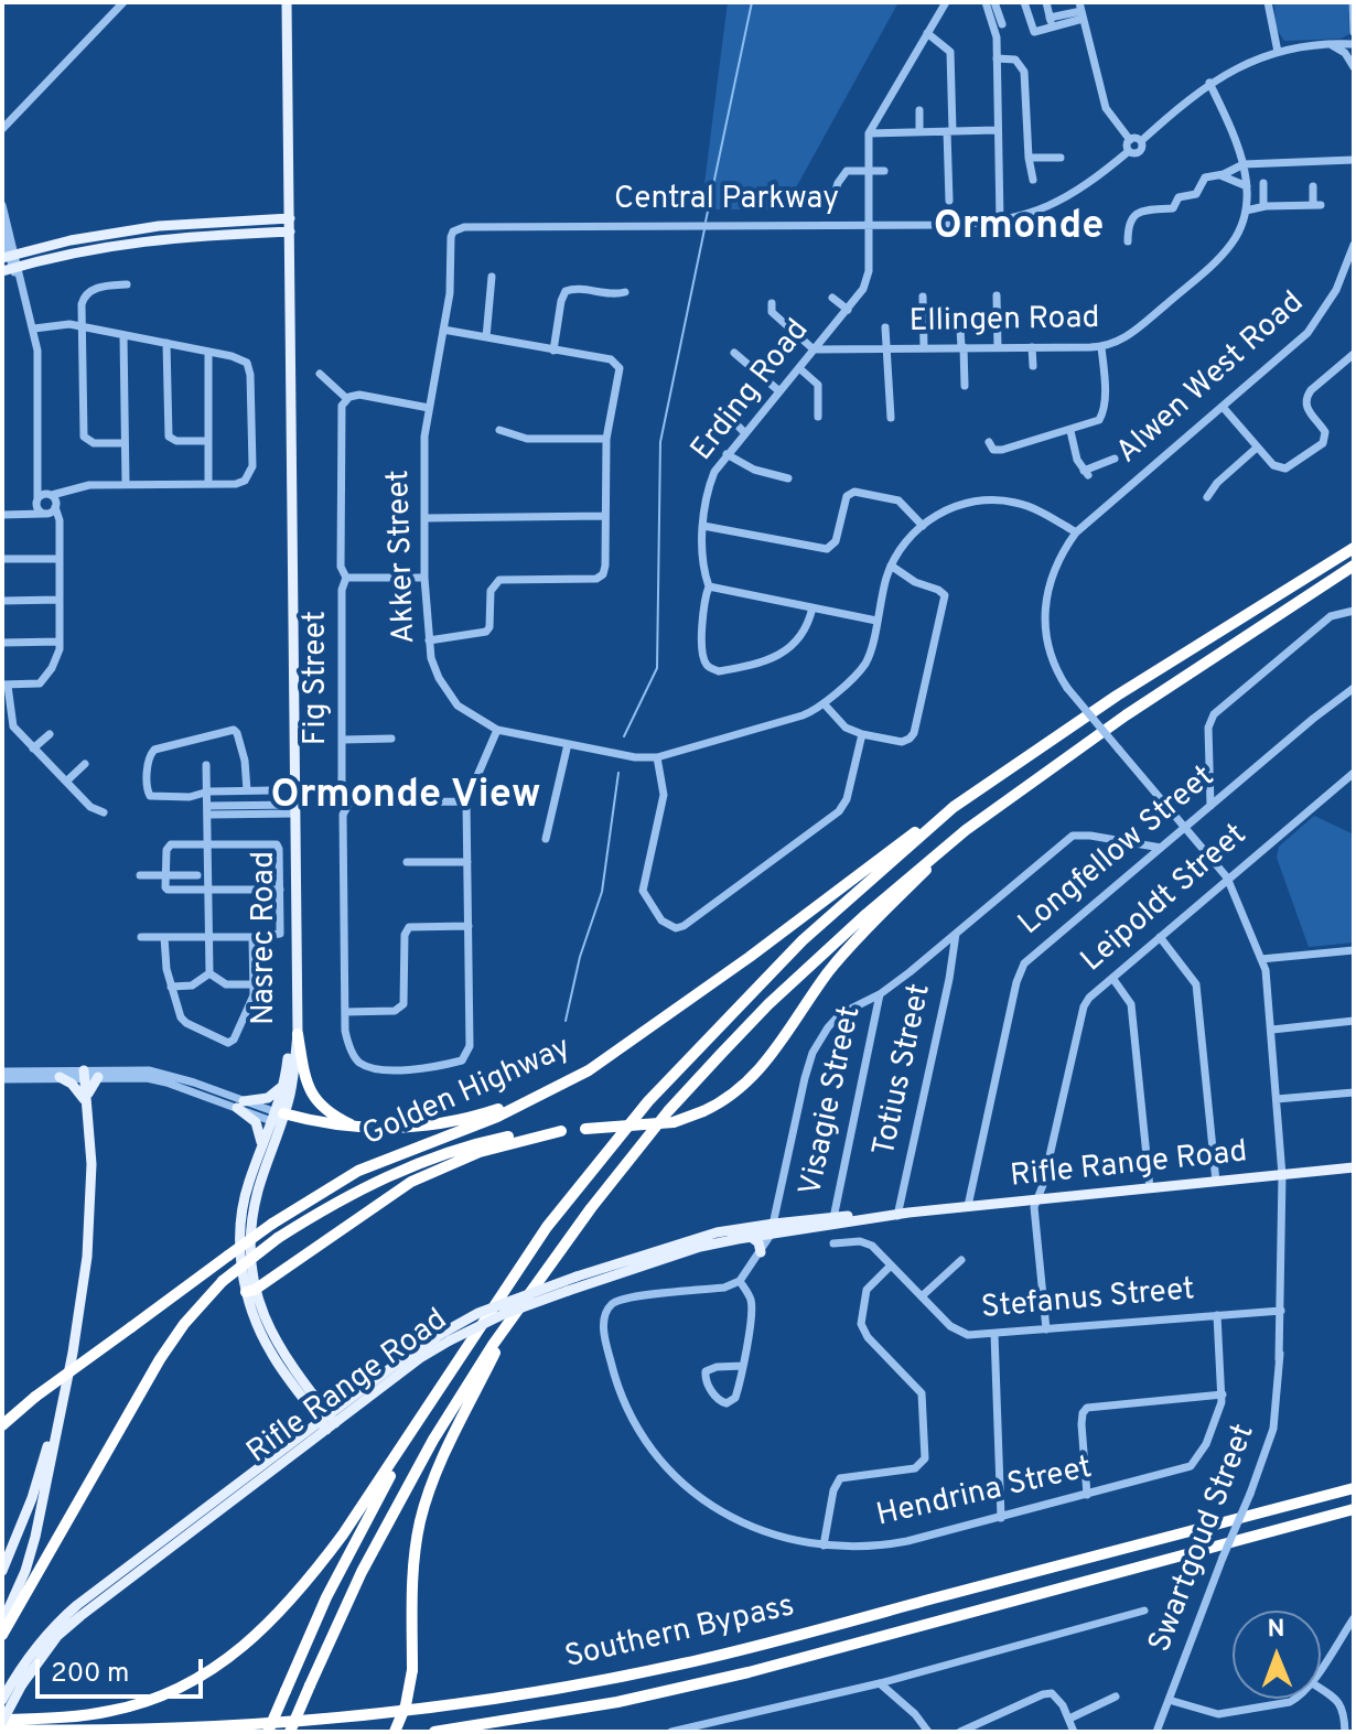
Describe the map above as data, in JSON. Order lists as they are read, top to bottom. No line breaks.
{"streets":{"highway":["Golden Highway","Southern Bypass"],"main road":["Nasrec Road","Rifle Range Road"],"street":["Central Parkway","Ellingen Road","Alwen West Road","Erding Road","Akker Street","Fig Street","Longfellow Street","Leipoldt Street","Totius Street","Visagie Street","Stefanus Street","Hendrina Street","Swartgoud Street"]},"crossings":[["Central Parkway","Erding Road"],["Central Parkway","Akker Street"],["Ellingen Road","Erding Road"],["Alwen West Road","Akker Street"],["Alwen West Road","Longfellow Street"],["Alwen West Road","Swartgoud Street"],["Akker Street","Fig Street"],["Longfellow Street","Rifle Range Road"],["Longfellow Street","Swartgoud Street"],["Leipoldt Street","Rifle Range Road"],["Leipoldt Street","Stefanus Street"],["Leipoldt Street","Swartgoud Street"],["Nasrec Road","Rifle Range Road"],["Totius Street","Rifle Range Road"],["Visagie Street","Rifle Range Road"],["Rifle Range Road","Swartgoud Street"],["Stefanus Street","Hendrina Street"],["Stefanus Street","Swartgoud Street"]],"districts":["Ormonde","Ormonde View"],"scale_bar":"200 m","north":"top"}
